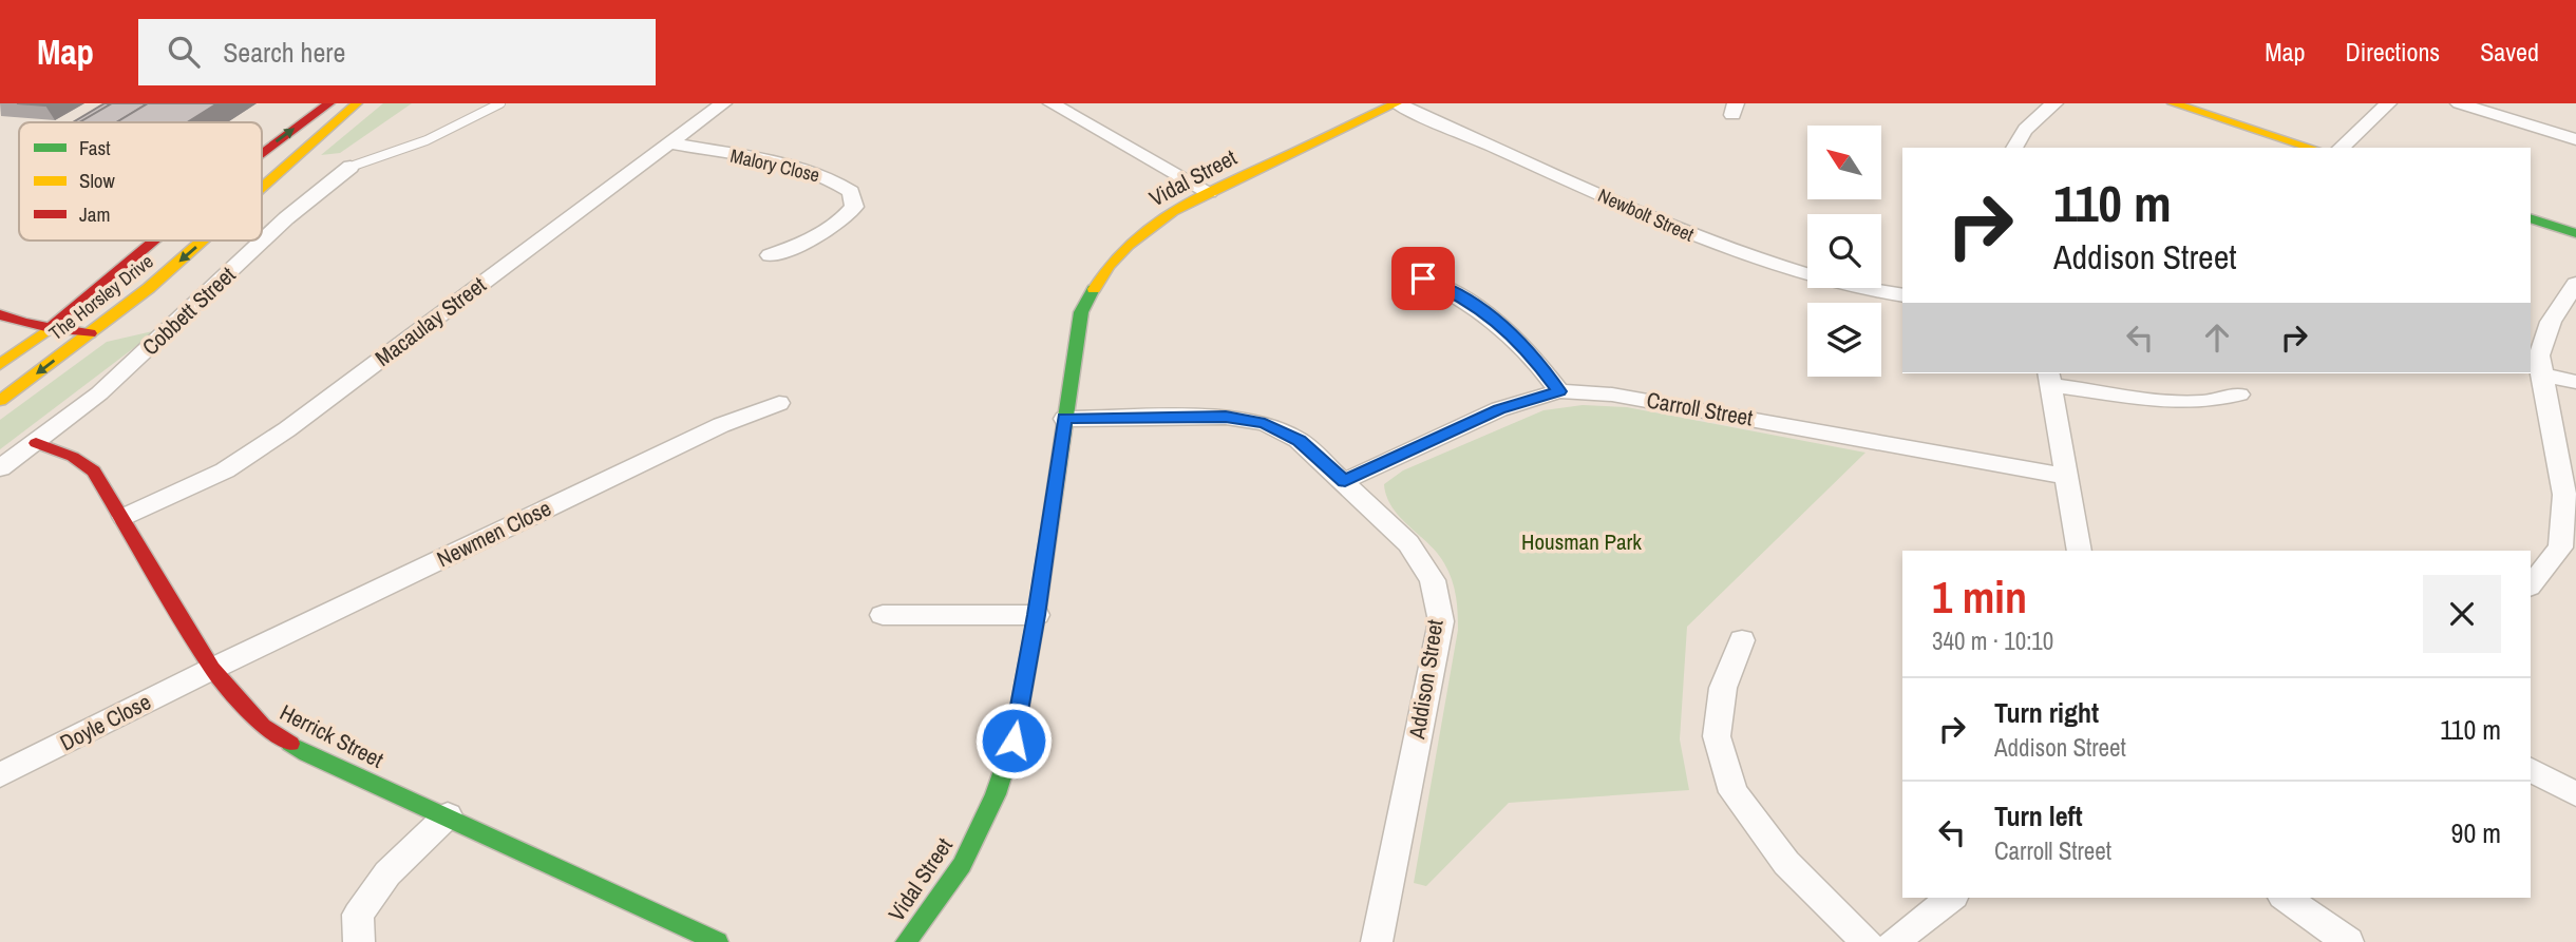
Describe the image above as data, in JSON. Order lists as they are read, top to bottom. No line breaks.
{"streets":{"street":["Malory Close","Vidal Street","Newbolt Street","The Horsley Drive","Cobbett Street","Macaulay Street","Carroll Street","Newmen Close","Addison Street","Doyle Close","Herrick Street"]},"crossings":[["Malory Close","Macaulay Street"],["Vidal Street","Newbolt Street"],["Vidal Street","Addison Street"],["Cobbett Street","Herrick Street"],["Macaulay Street","Herrick Street"],["Carroll Street","Addison Street"],["Newmen Close","Doyle Close"],["Newmen Close","Herrick Street"],["Doyle Close","Herrick Street"]],"parks":["Housman Park"],"legend":["Fast","Slow","Jam"],"north":"top left","page":{"header":"Map","search":"Search here","nav":["Map","Directions","Saved"],"turn":["110 m","Addison Street"],"heading":["1 min","340 m · 10:10"],"list":[{"name":"Turn right","note":"Addison Street","value":"110 m"},{"name":"Turn left","note":"Carroll Street","value":"90 m"}]}}
